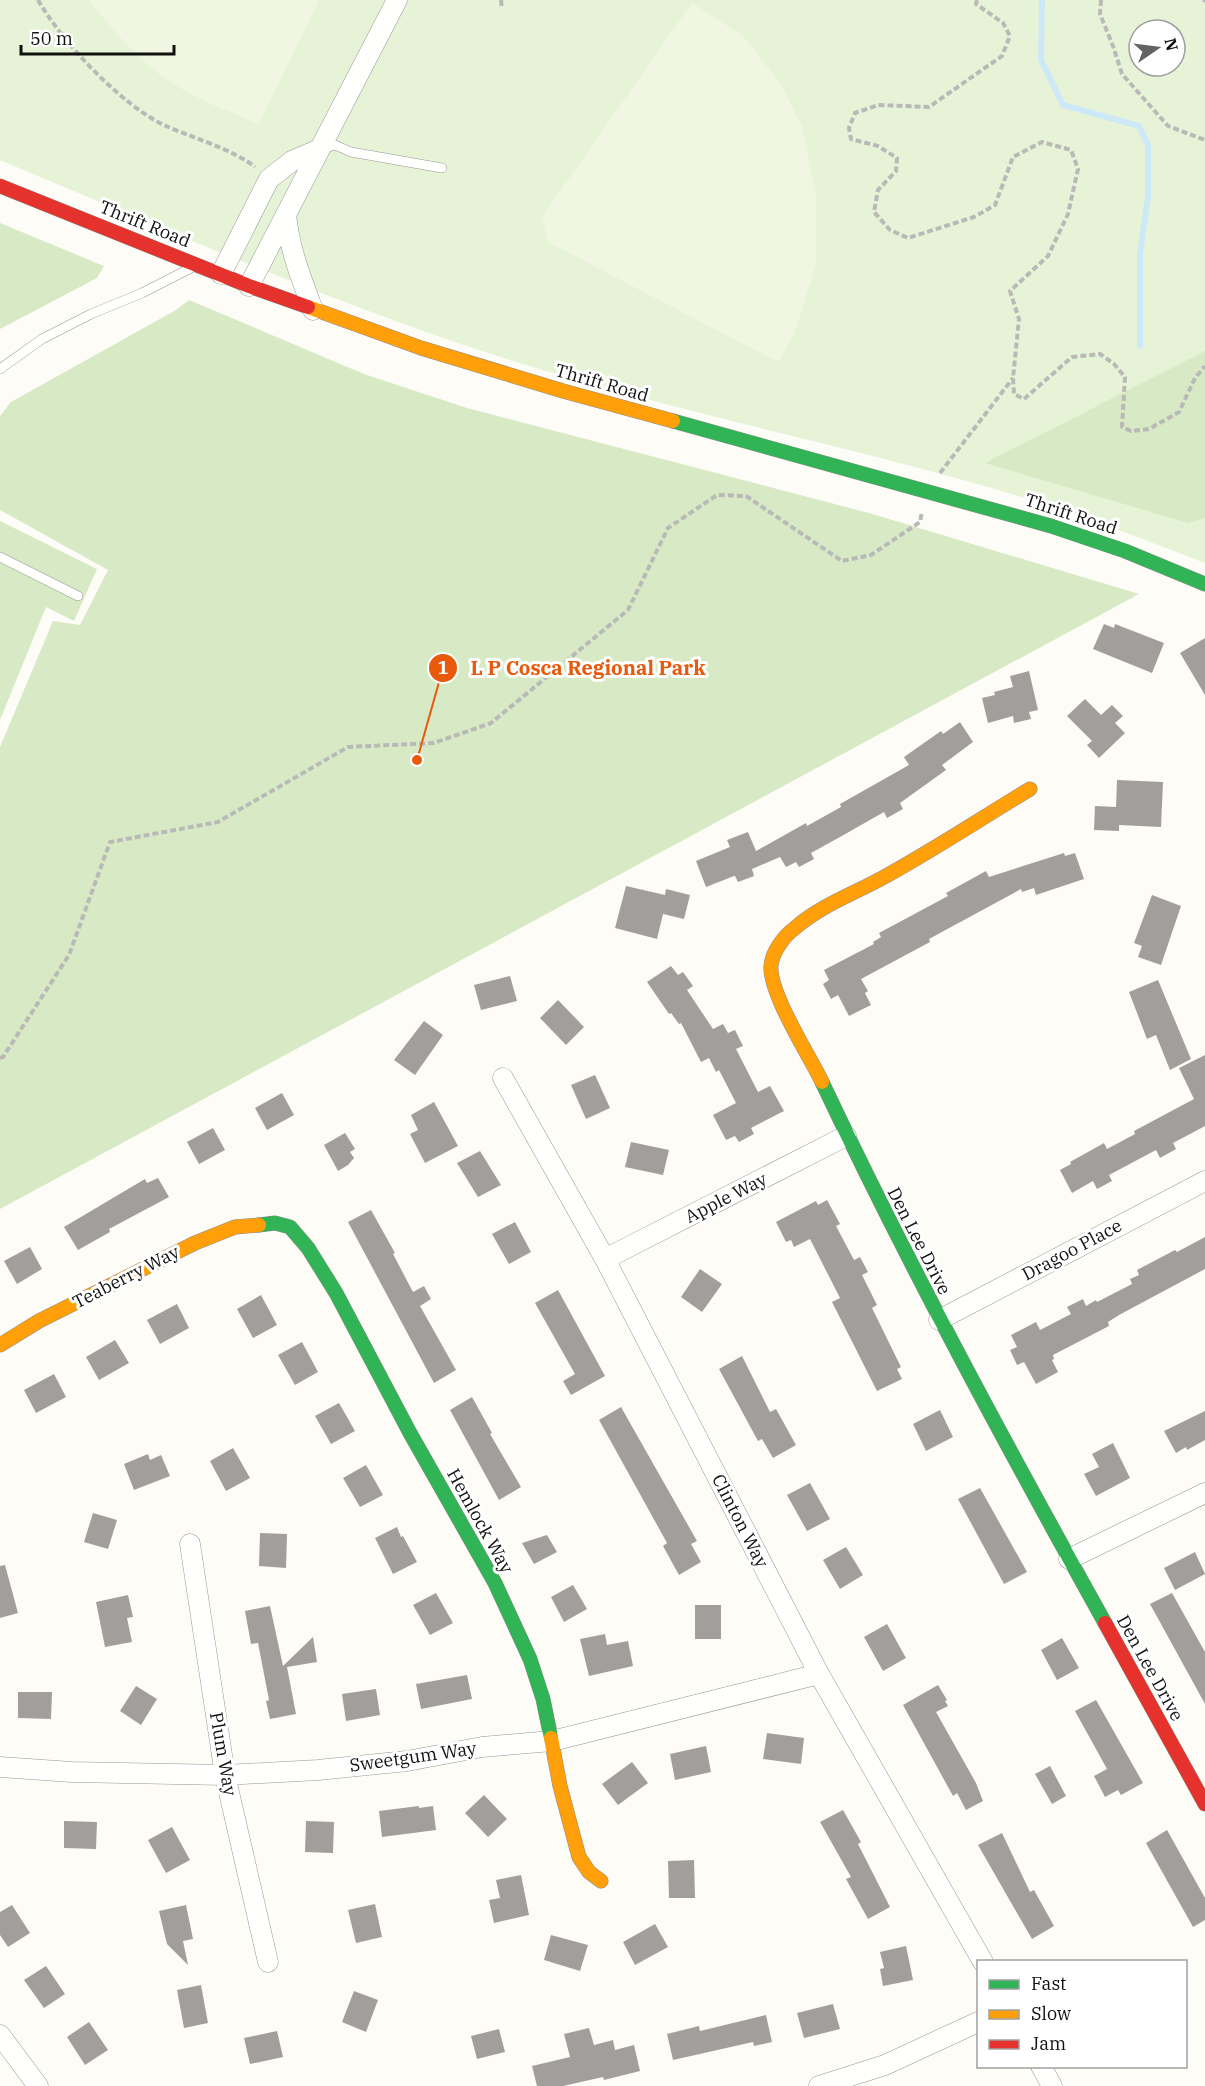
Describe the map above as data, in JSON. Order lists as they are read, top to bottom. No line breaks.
{"streets":{"street":["Thrift Road","Apple Way","Den Lee Drive","Dragoo Place","Teaberry Way","Hemlock Way","Clinton Way","Plum Way","Sweetgum Way"]},"crossings":[["Apple Way","Den Lee Drive"],["Apple Way","Clinton Way"],["Den Lee Drive","Dragoo Place"],["Teaberry Way","Hemlock Way"],["Hemlock Way","Sweetgum Way"],["Clinton Way","Sweetgum Way"],["Plum Way","Sweetgum Way"]],"places":["L P Cosca Regional Park"],"legend":["Fast","Slow","Jam"],"scale_bar":"50 m","north":"right"}
